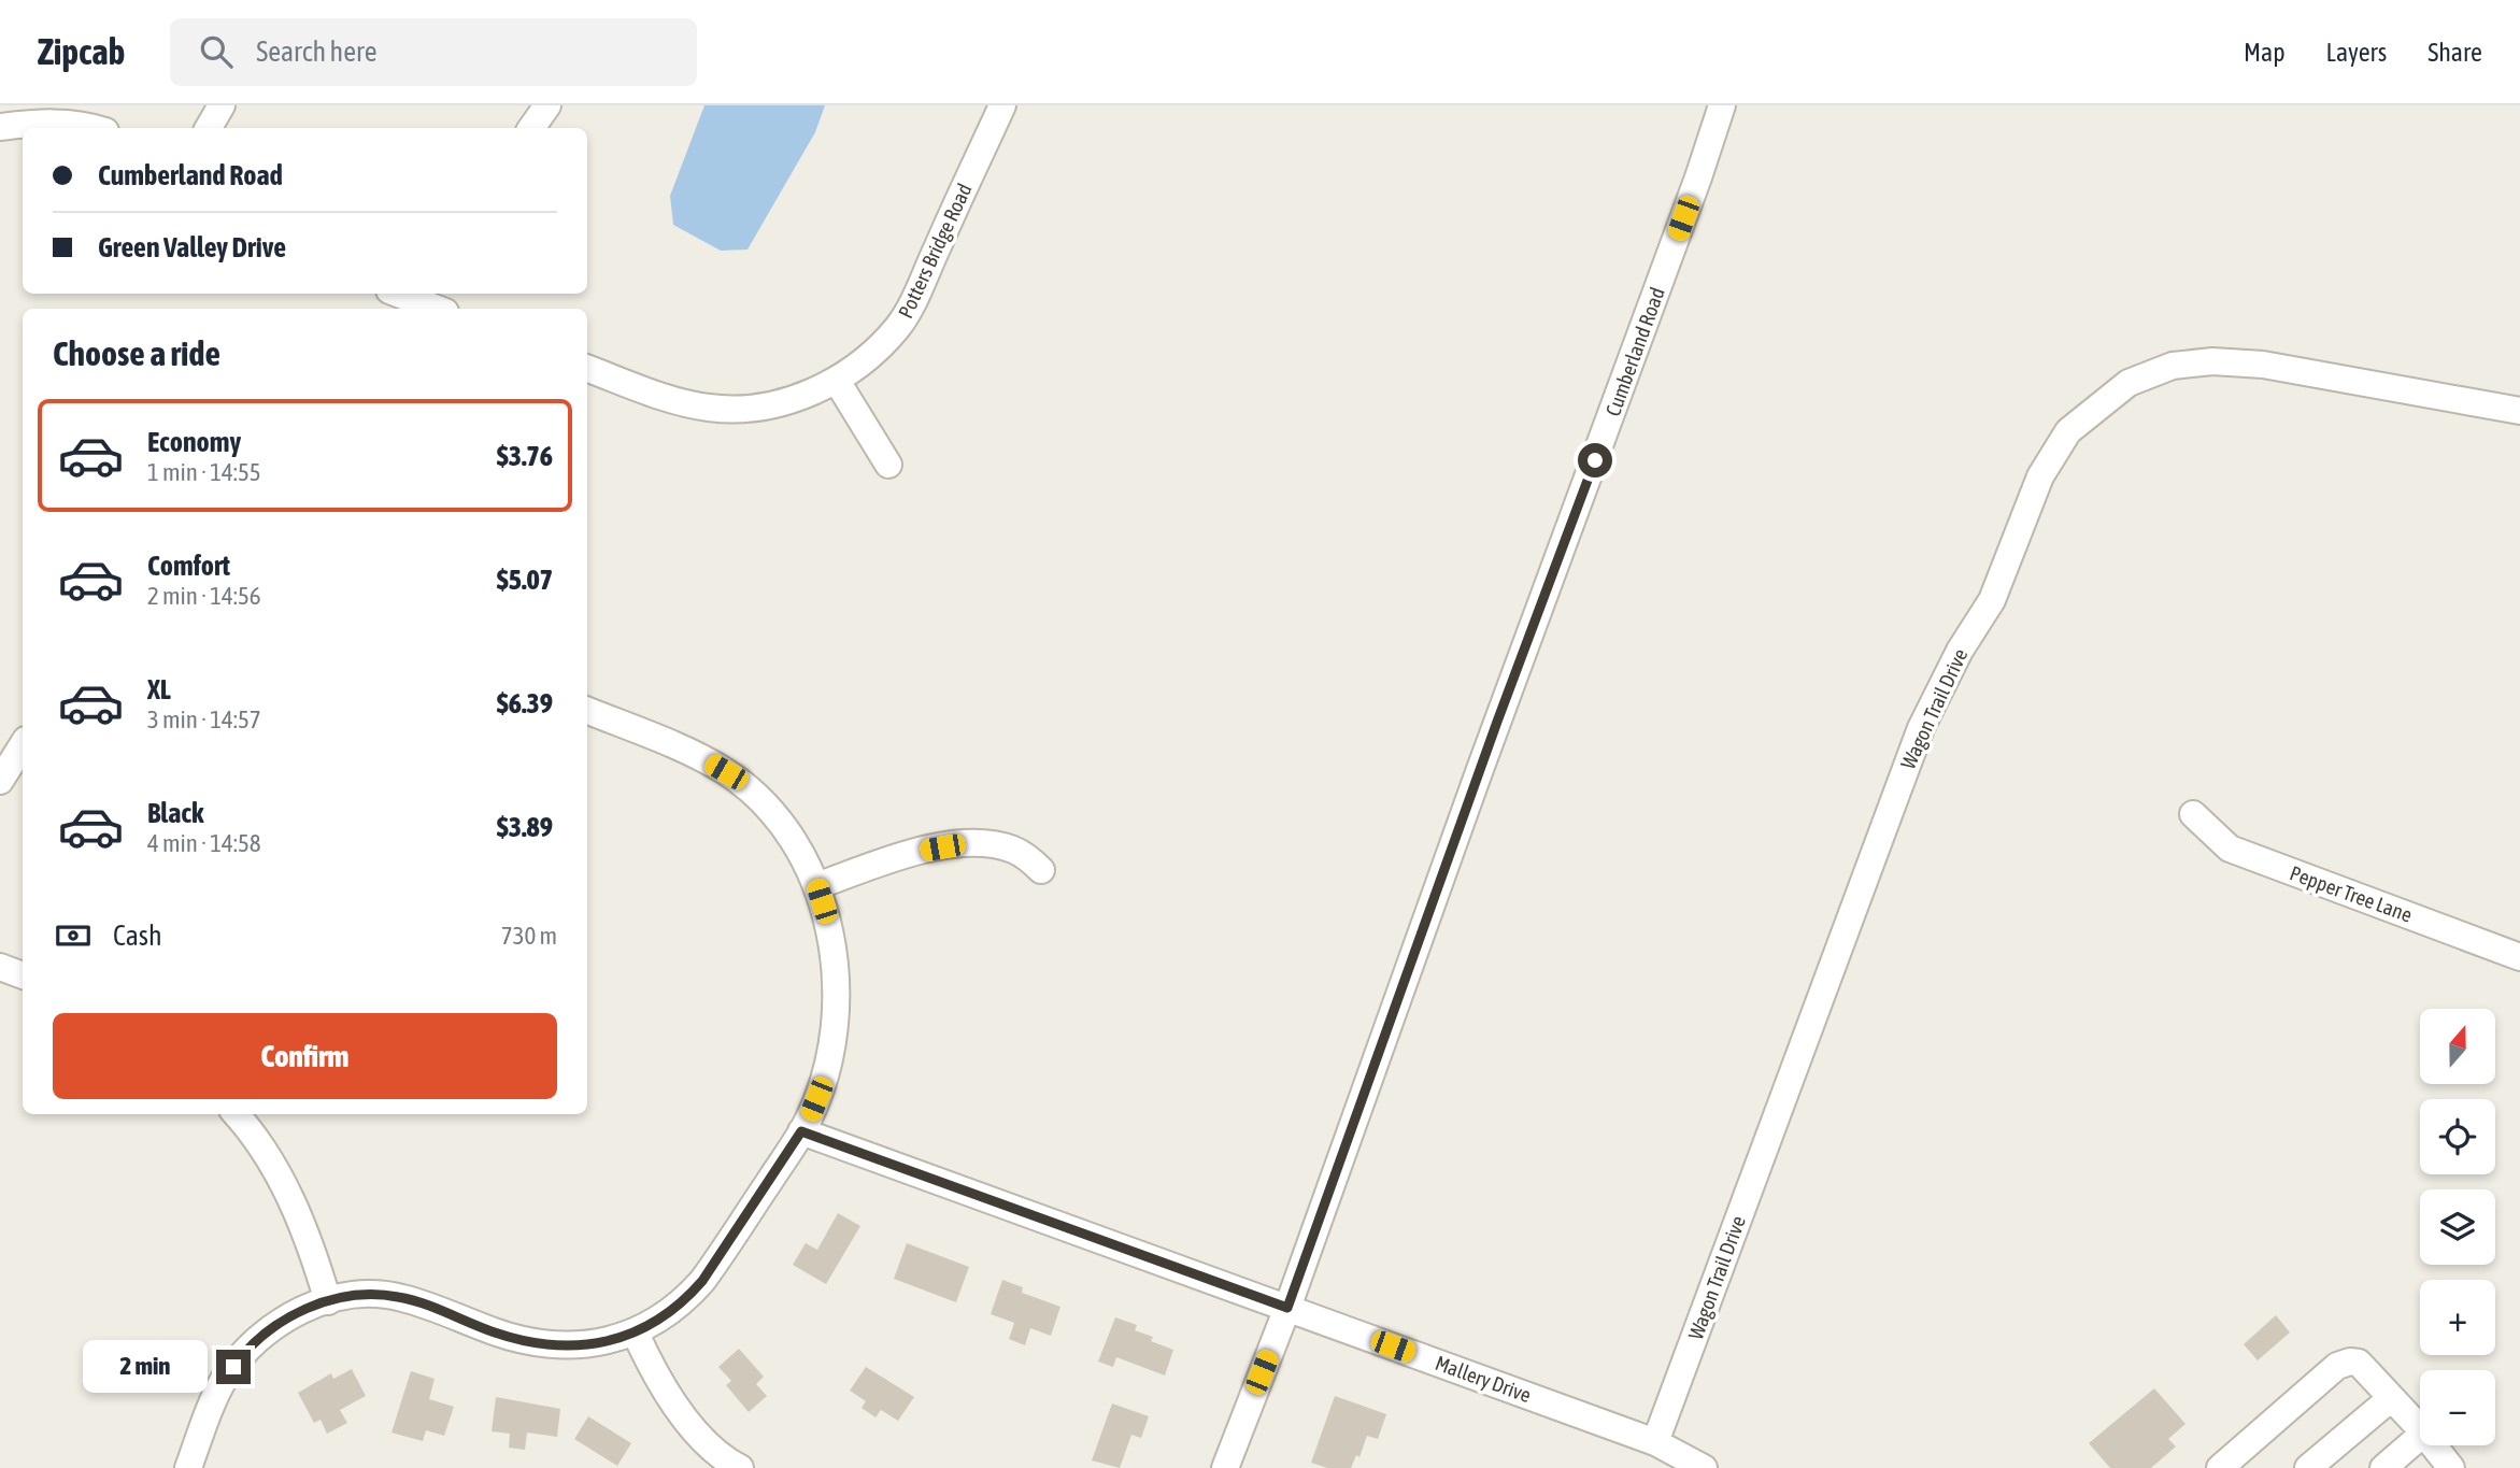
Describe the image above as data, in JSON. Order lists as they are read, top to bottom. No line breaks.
{"streets":{"street":["Potters Bridge Road","Cumberland Road","Wagon Trail Drive","Pepper Tree Lane","Mallery Drive"]},"crossings":[["Cumberland Road","Mallery Drive"],["Wagon Trail Drive","Mallery Drive"]],"north":"top","page":{"header":"Zipcab","search":"Search here","nav":["Map","Layers","Share"],"banner":["Cumberland Road","Green Valley Drive"],"heading":"Choose a ride","list":[{"name":"Economy","note":"1 min · 14:55","value":"$3.76"},{"name":"Comfort","note":"2 min · 14:56","value":"$5.07"},{"name":"XL","note":"3 min · 14:57","value":"$6.39"},{"name":"Black","note":"4 min · 14:58","value":"$3.89"}],"pay":["Cash","730 m"],"buttons":"Confirm","map_buttons":["+","−"],"bubble":"2 min"}}
